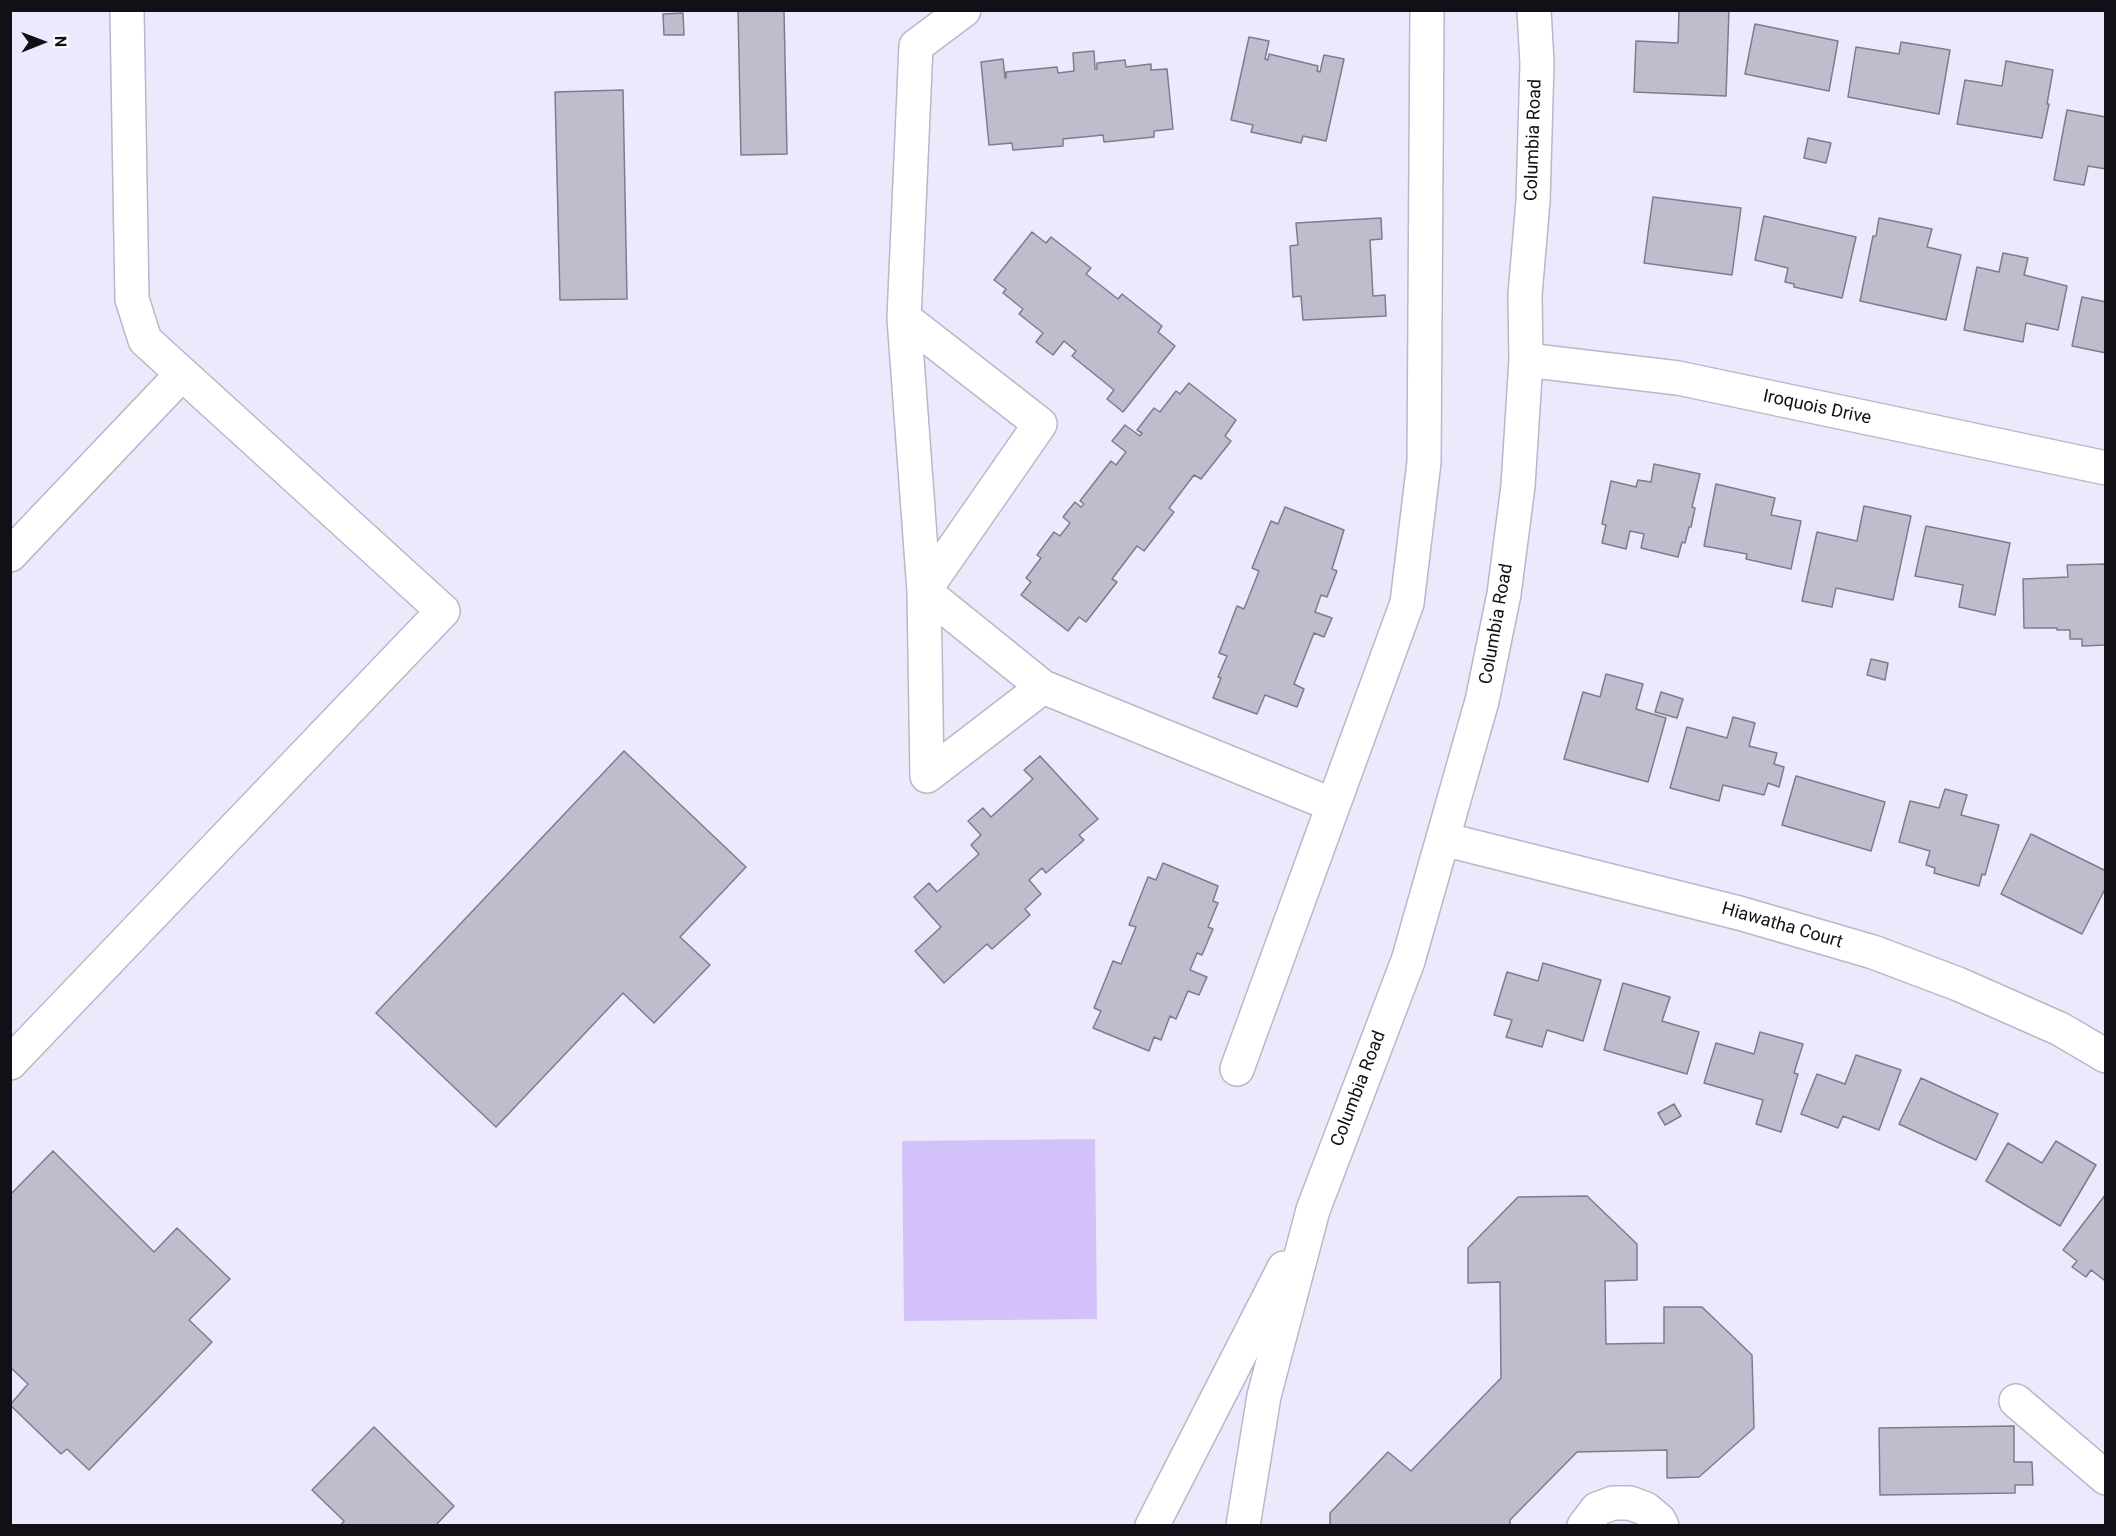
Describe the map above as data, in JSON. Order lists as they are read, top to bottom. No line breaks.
{"streets":{"street":["Columbia Road","Iroquois Drive","Hiawatha Court"]},"crossings":[["Columbia Road","Iroquois Drive"],["Columbia Road","Hiawatha Court"]],"north":"right"}
